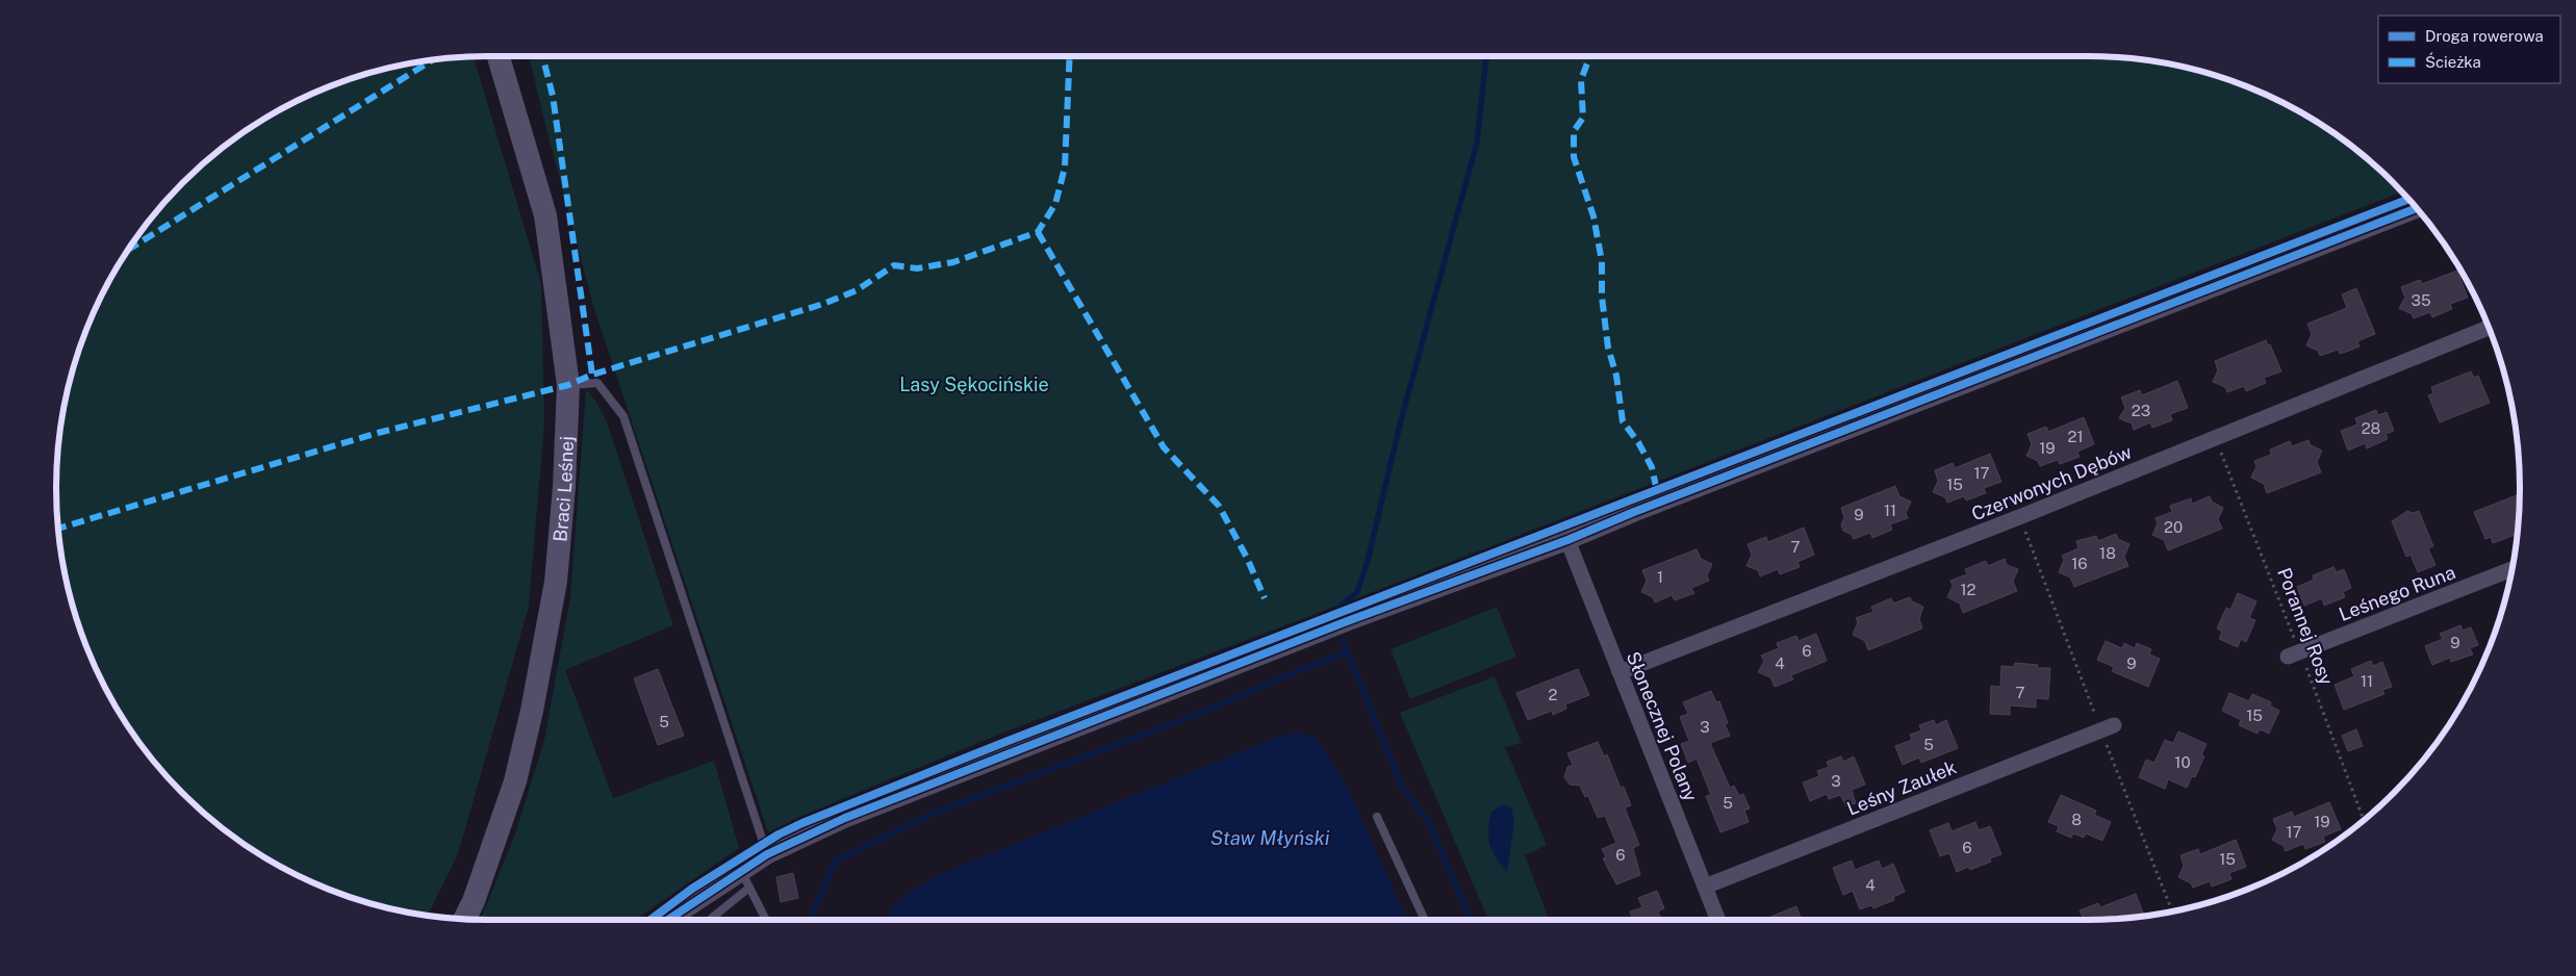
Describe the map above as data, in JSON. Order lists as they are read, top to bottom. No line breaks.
{"streets":{"main road":["Braci Leśnej"],"street":["Czerwonych Dębów","Leśnego Runa","Słonecznej Polany","Leśny Zaułek"],"path":["Porannej Rosy"]},"crossings":[["Czerwonych Dębów","Porannej Rosy"],["Czerwonych Dębów","Słonecznej Polany"],["Leśnego Runa","Porannej Rosy"],["Słonecznej Polany","Leśny Zaułek"]],"water":["Staw Młyński"],"parks":["Lasy Sękocińskie"],"house_numbers":["35","23","28","21","19","17","15","11","9","20","7","18","16","1","12","9","6","4","9","11","7","2","15","5","3","5","10","3","5","8","19","17","6","6","15","4"],"legend":["Droga rowerowa","Ścieżka"]}
